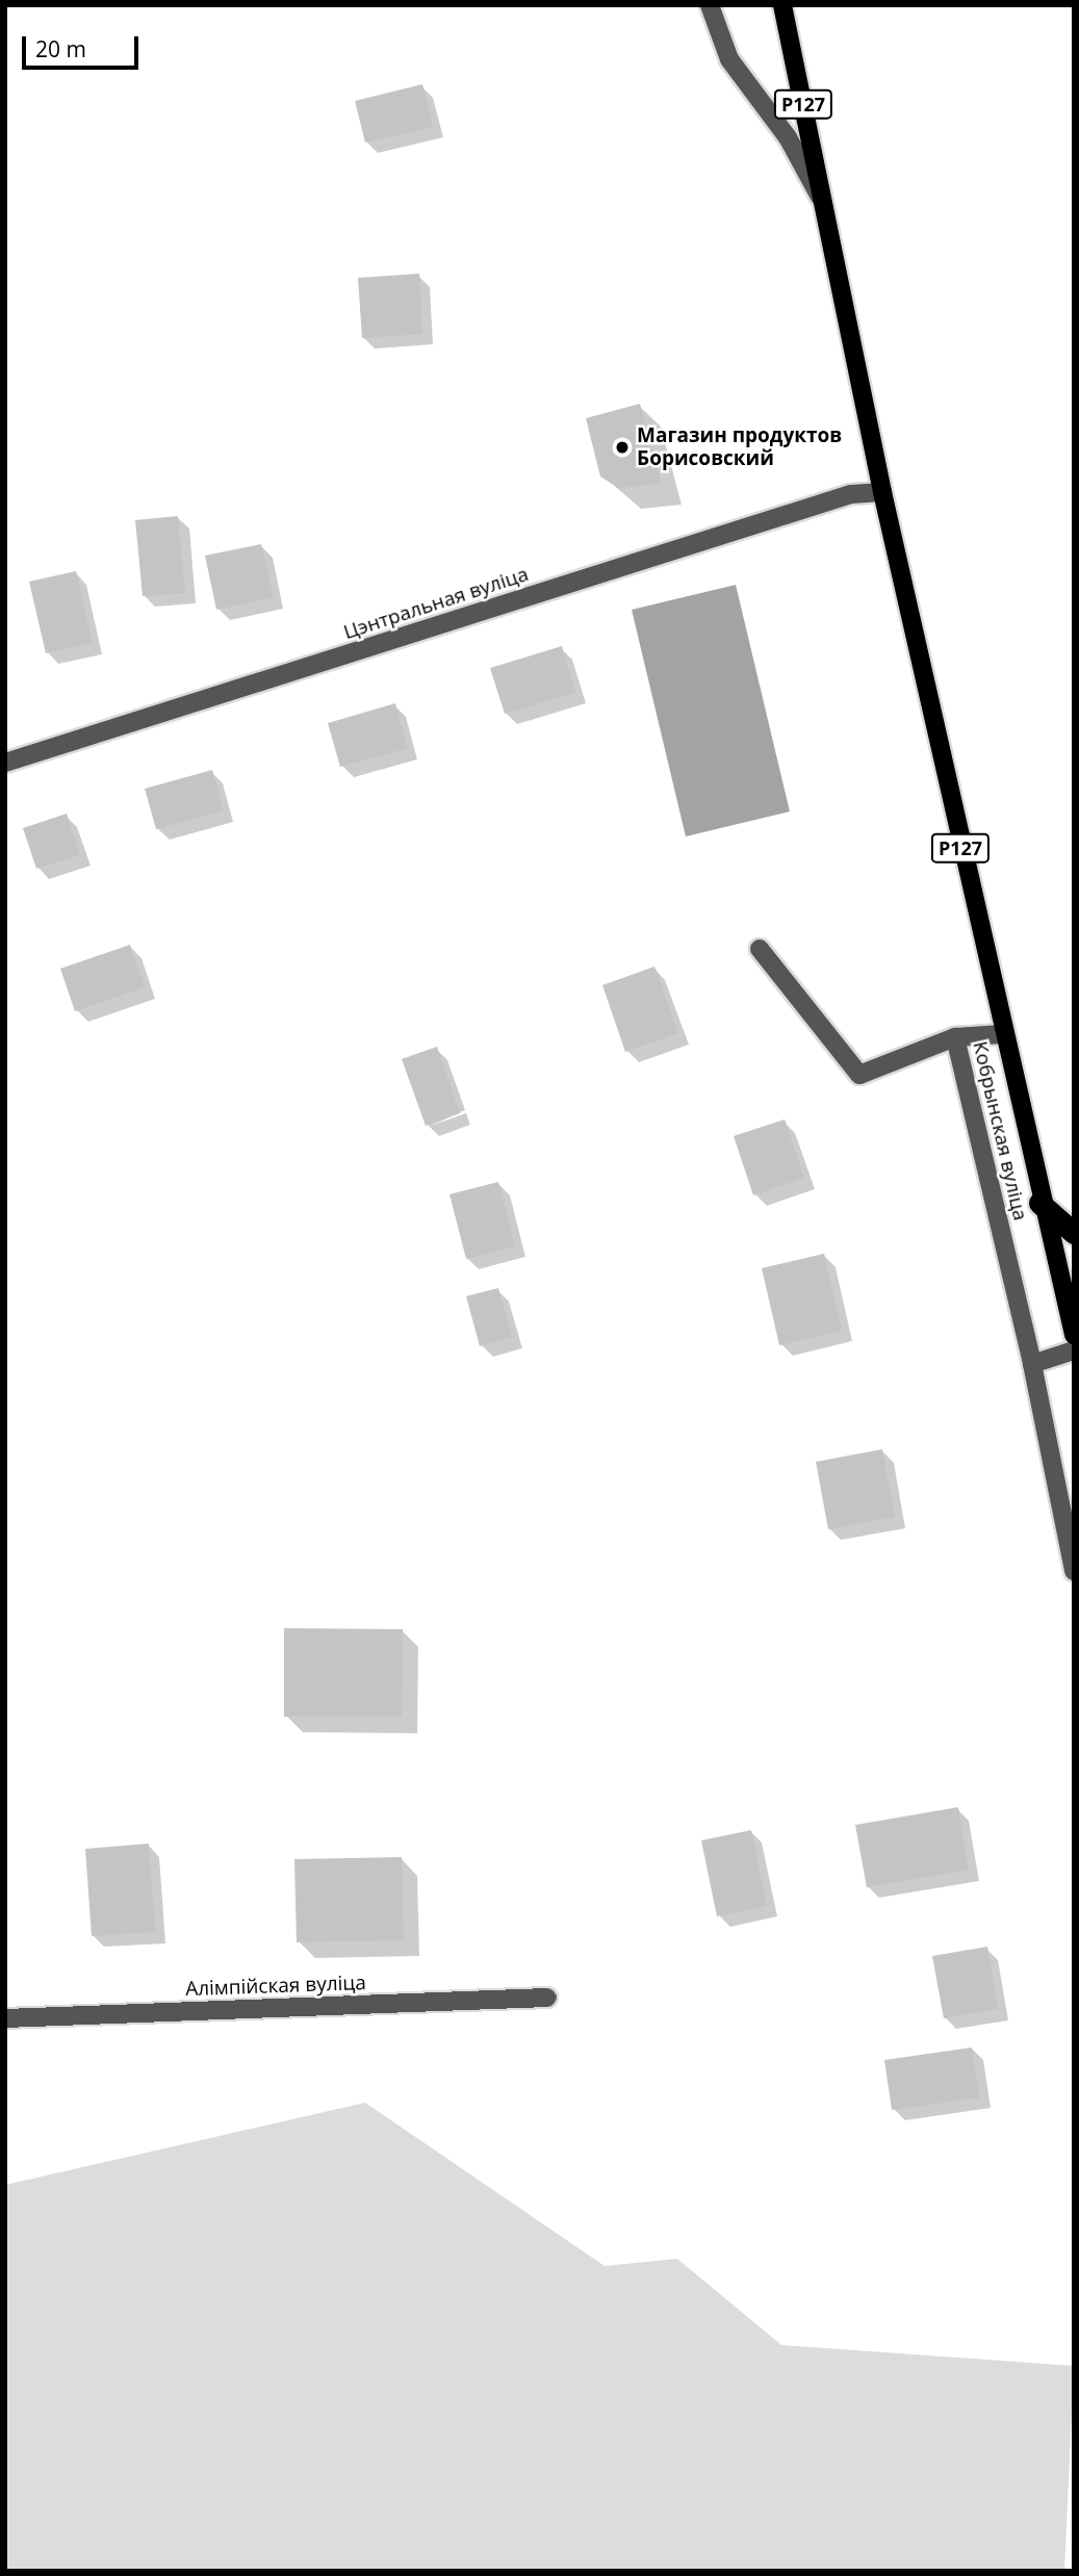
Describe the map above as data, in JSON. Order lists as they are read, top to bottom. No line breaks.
{"streets":{"main road":["Р127"],"street":["Цэнтральная вуліца","Кобрынская вуліца","Алімпійская вуліца"]},"crossings":[["Р127","Цэнтральная вуліца"]],"places":["Магазин продуктов Борисовский"],"scale_bar":"20 m"}
